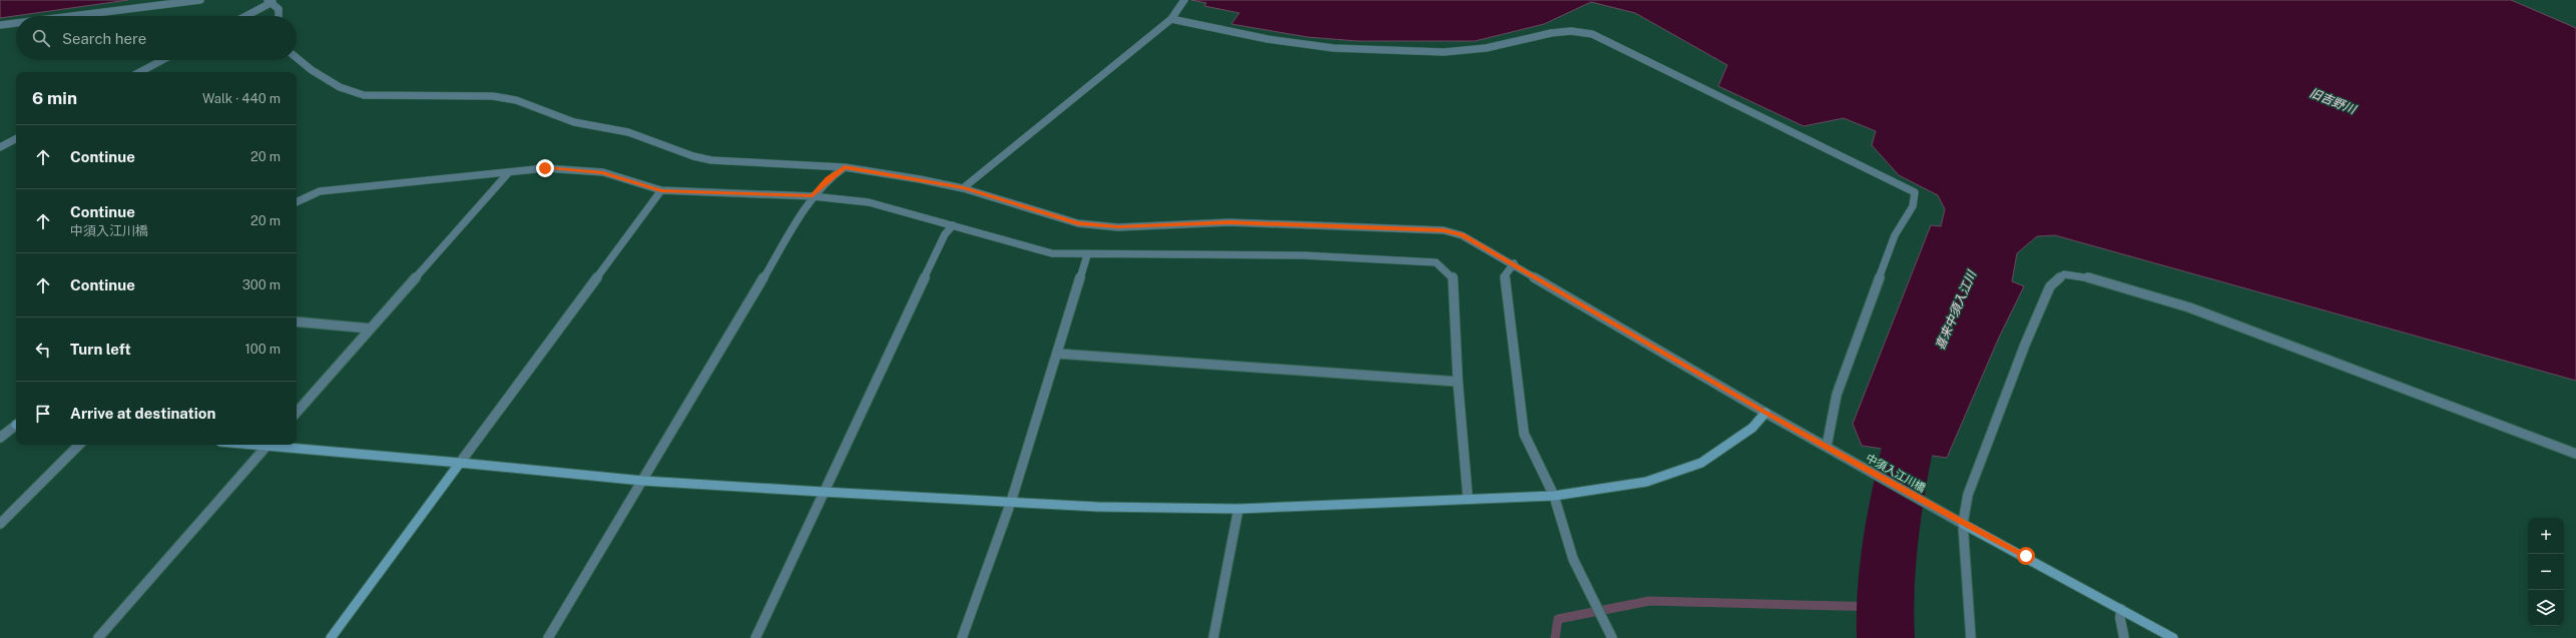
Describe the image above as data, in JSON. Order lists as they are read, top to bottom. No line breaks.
{"streets":{"street":["中須入江川橋"]},"water":["旧吉野川","喜来中須入江川"],"page":{"search":"Search here","heading":["6 min","Walk · 440 m"],"list":[["Continue","20 m"],["Continue","中須入江川橋","20 m"],["Continue","300 m"],["Turn left","100 m"],"Arrive at destination"],"map_buttons":["+","−"]}}
